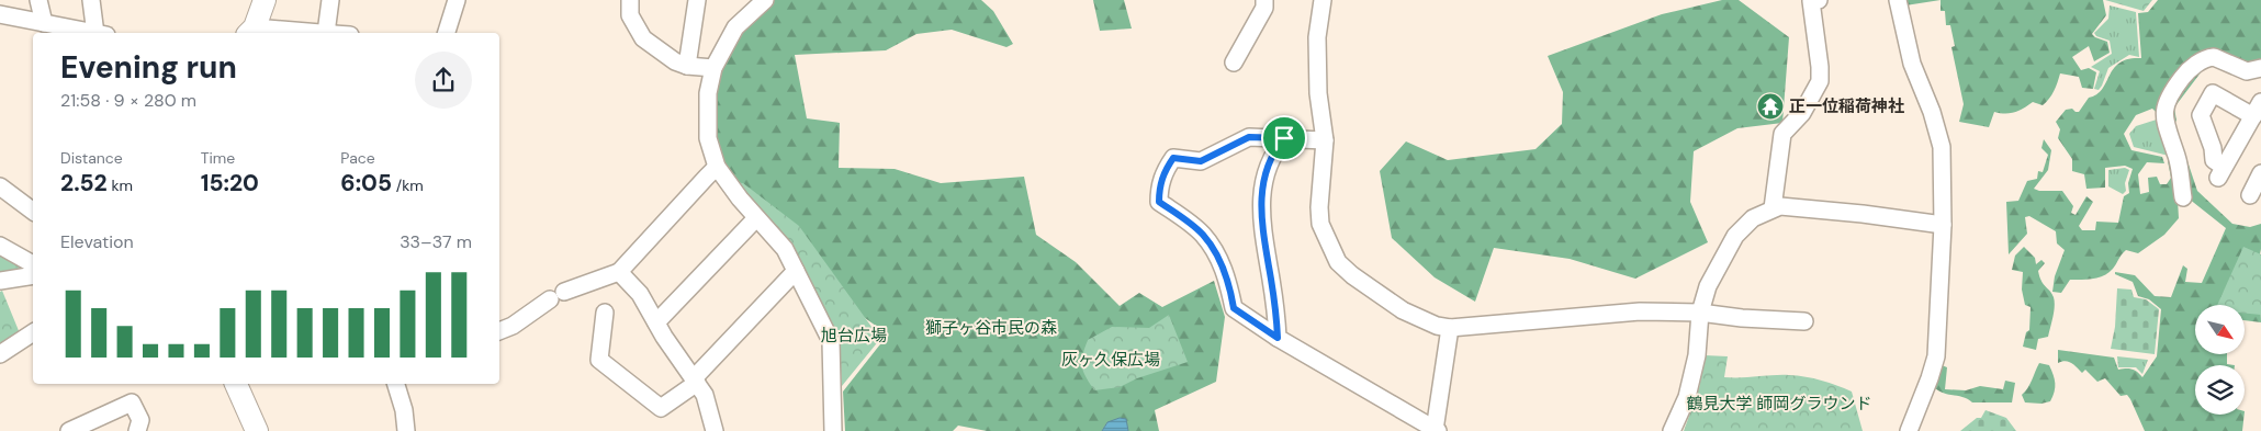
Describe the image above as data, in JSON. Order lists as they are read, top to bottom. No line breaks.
{"parks":["獅子ヶ谷市民の森","旭台広場","灰ヶ久保広場","鶴見大学 師岡グラウンド"],"places":{"temple":["正一位稲荷神社"]},"north":"bottom right","page":{"heading":["Evening run","21:58 · 9 × 280 m"],"stats":[["Distance","2.52 km"],["Time","15:20"],["Pace","6:05 /km"]],"chart":["Elevation","33–37 m"]}}
